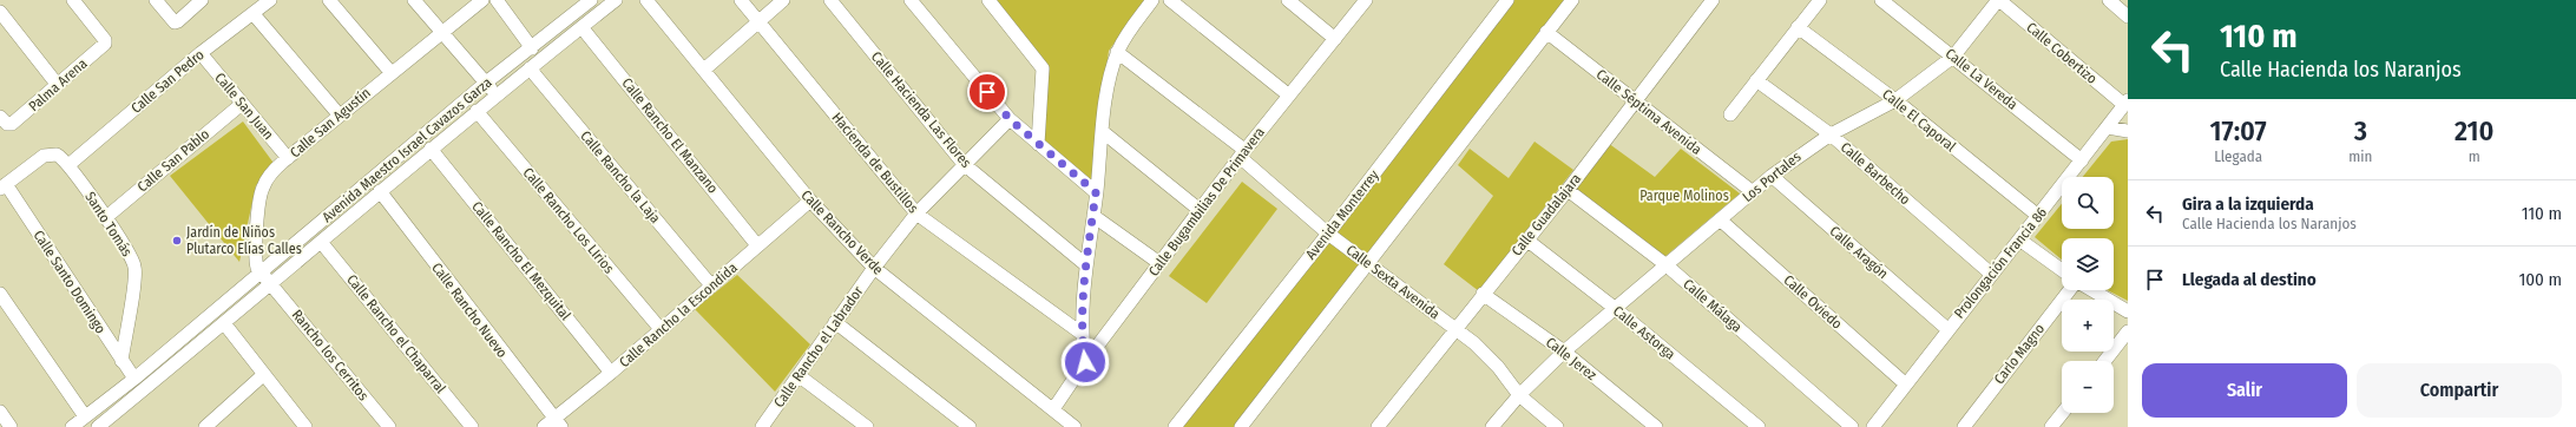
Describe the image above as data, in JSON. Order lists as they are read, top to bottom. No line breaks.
{"streets":{"street":["Calle Cobertizo","Calle La Vereda","Calle San Pedro","Palma Arena","Calle San Juan","Calle Hacienda Las Flores","Calle Séptima Avenida","Calle El Caporal","Calle San Agustín","Calle Rancho El Manzano","Avenida Maestro Israel Cavazos Garza","Calle San Pablo","Hacienda de Bustillos","Calle Barbecho","Calle Rancho la Laja","Los Portales","Calle Bugambilias De Primavera","Avenida Monterrey","Calle Guadalajara","Calle Rancho Los LIrios","Santo Tomás","Calle Rancho Verde","Calle Aragón","Calle Rancho El Mezquital","Prolongación Francia 86","Calle Santo Domingo","Calle Sexta Avenida","Calle Oviedo","Calle Málaga","Calle Rancho Nuevo","Calle Rancho la Escondida","Calle Astorga","Calle Rancho el Chaparral","Calle Rancho el Labrador","Carlo Magno","Rancho los Cerritos","Calle Jerez"]},"crossings":[["Calle Cobertizo","Los Portales"],["Calle Cobertizo","Prolongación Francia 86"],["Calle La Vereda","Los Portales"],["Calle La Vereda","Prolongación Francia 86"],["Calle San Pedro","Calle San Juan"],["Calle San Pedro","Santo Tomás"],["Calle San Juan","Calle San Agustín"],["Calle San Juan","Calle San Pablo"],["Calle Hacienda Las Flores","Calle Rancho el Labrador"],["Calle Séptima Avenida","Los Portales"],["Calle Séptima Avenida","Calle Guadalajara"],["Calle El Caporal","Los Portales"],["Calle El Caporal","Prolongación Francia 86"],["Calle San Agustín","Avenida Maestro Israel Cavazos Garza"],["Calle Rancho El Manzano","Avenida Maestro Israel Cavazos Garza"],["Calle Rancho El Manzano","Calle Rancho la Escondida"],["Avenida Maestro Israel Cavazos Garza","Calle Rancho la Laja"],["Avenida Maestro Israel Cavazos Garza","Calle Rancho Los LIrios"],["Avenida Maestro Israel Cavazos Garza","Calle Rancho El Mezquital"],["Avenida Maestro Israel Cavazos Garza","Calle Santo Domingo"],["Avenida Maestro Israel Cavazos Garza","Calle Rancho Nuevo"],["Avenida Maestro Israel Cavazos Garza","Calle Rancho el Chaparral"],["Avenida Maestro Israel Cavazos Garza","Rancho los Cerritos"],["Calle San Pablo","Santo Tomás"],["Hacienda de Bustillos","Calle Rancho el Labrador"],["Calle Barbecho","Los Portales"],["Calle Barbecho","Prolongación Francia 86"],["Calle Rancho la Laja","Calle Rancho la Escondida"],["Los Portales","Calle Aragón"],["Los Portales","Calle Sexta Avenida"],["Los Portales","Calle Oviedo"],["Los Portales","Calle Málaga"],["Los Portales","Calle Astorga"],["Los Portales","Calle Jerez"],["Calle Bugambilias De Primavera","Calle Rancho Verde"],["Calle Bugambilias De Primavera","Calle Sexta Avenida"],["Avenida Monterrey","Calle Sexta Avenida"],["Calle Guadalajara","Calle Sexta Avenida"],["Calle Guadalajara","Calle Málaga"],["Calle Guadalajara","Calle Astorga"],["Calle Guadalajara","Calle Jerez"],["Calle Rancho Los LIrios","Calle Rancho la Escondida"],["Santo Tomás","Calle Santo Domingo"],["Calle Rancho Verde","Calle Rancho la Escondida"],["Calle Rancho Verde","Calle Rancho el Labrador"],["Calle Aragón","Prolongación Francia 86"],["Calle Rancho El Mezquital","Calle Rancho la Escondida"],["Prolongación Francia 86","Calle Oviedo"],["Calle Rancho Nuevo","Calle Rancho la Escondida"]],"parks":["Parque Molinos"],"places":["Jardín de Niños Plutarco Elías Calles"],"page":{"turn":["110 m","Calle Hacienda los Naranjos"],"eta":["17:07","Llegada","3","min","210","m"],"map_buttons":["+","−"],"list":[{"name":"Gira a la izquierda","note":"Calle Hacienda los Naranjos","value":"110 m"},{"name":"Llegada al destino","value":"100 m"}],"buttons":["Salir","Compartir"]}}
